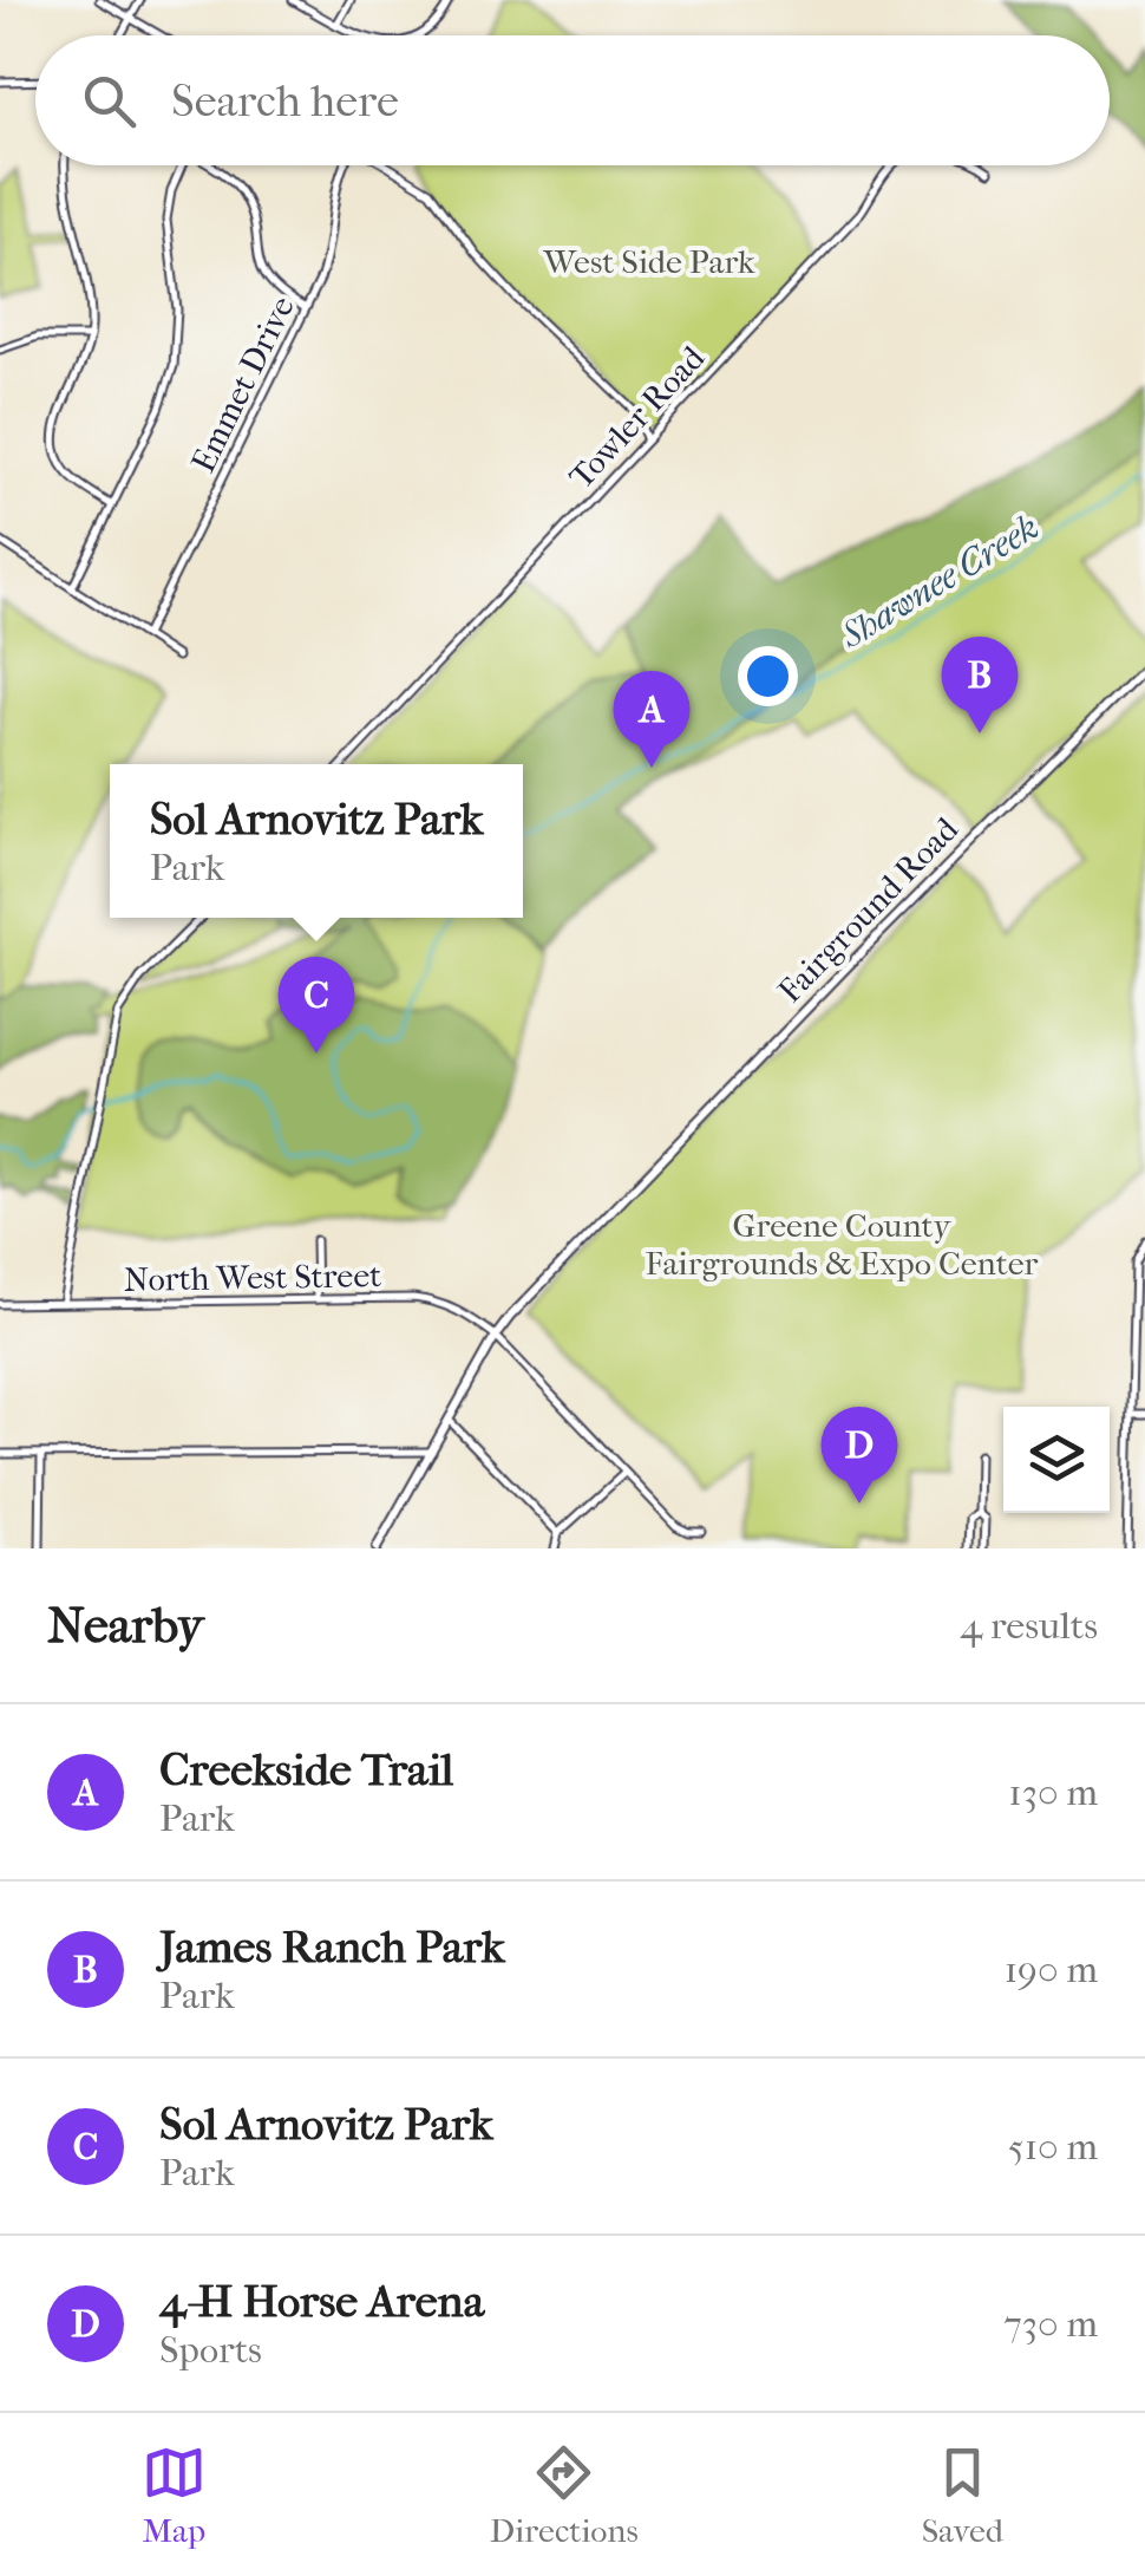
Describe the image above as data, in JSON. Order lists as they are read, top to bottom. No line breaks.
{"streets":{"street":["Emmet Drive","Towler Road","Fairground Road","North West Street"]},"crossings":[["Fairground Road","North West Street"]],"water":["Shawnee Creek"],"parks":["West Side Park","Greene County Fairgrounds & Expo Center"],"page":{"search":"Search here","pins":["B","A","C","D"],"popup":["Sol Arnovitz Park","Park"],"heading":["Nearby","4 results"],"list":[{"mark":"A","name":"Creekside Trail","note":"Park","value":"130 m"},{"mark":"B","name":"James Ranch Park","note":"Park","value":"190 m"},{"mark":"C","name":"Sol Arnovitz Park","note":"Park","value":"510 m"},{"mark":"D","name":"4-H Horse Arena","note":"Sports","value":"730 m"}],"nav":["Map","Directions","Saved"]}}
